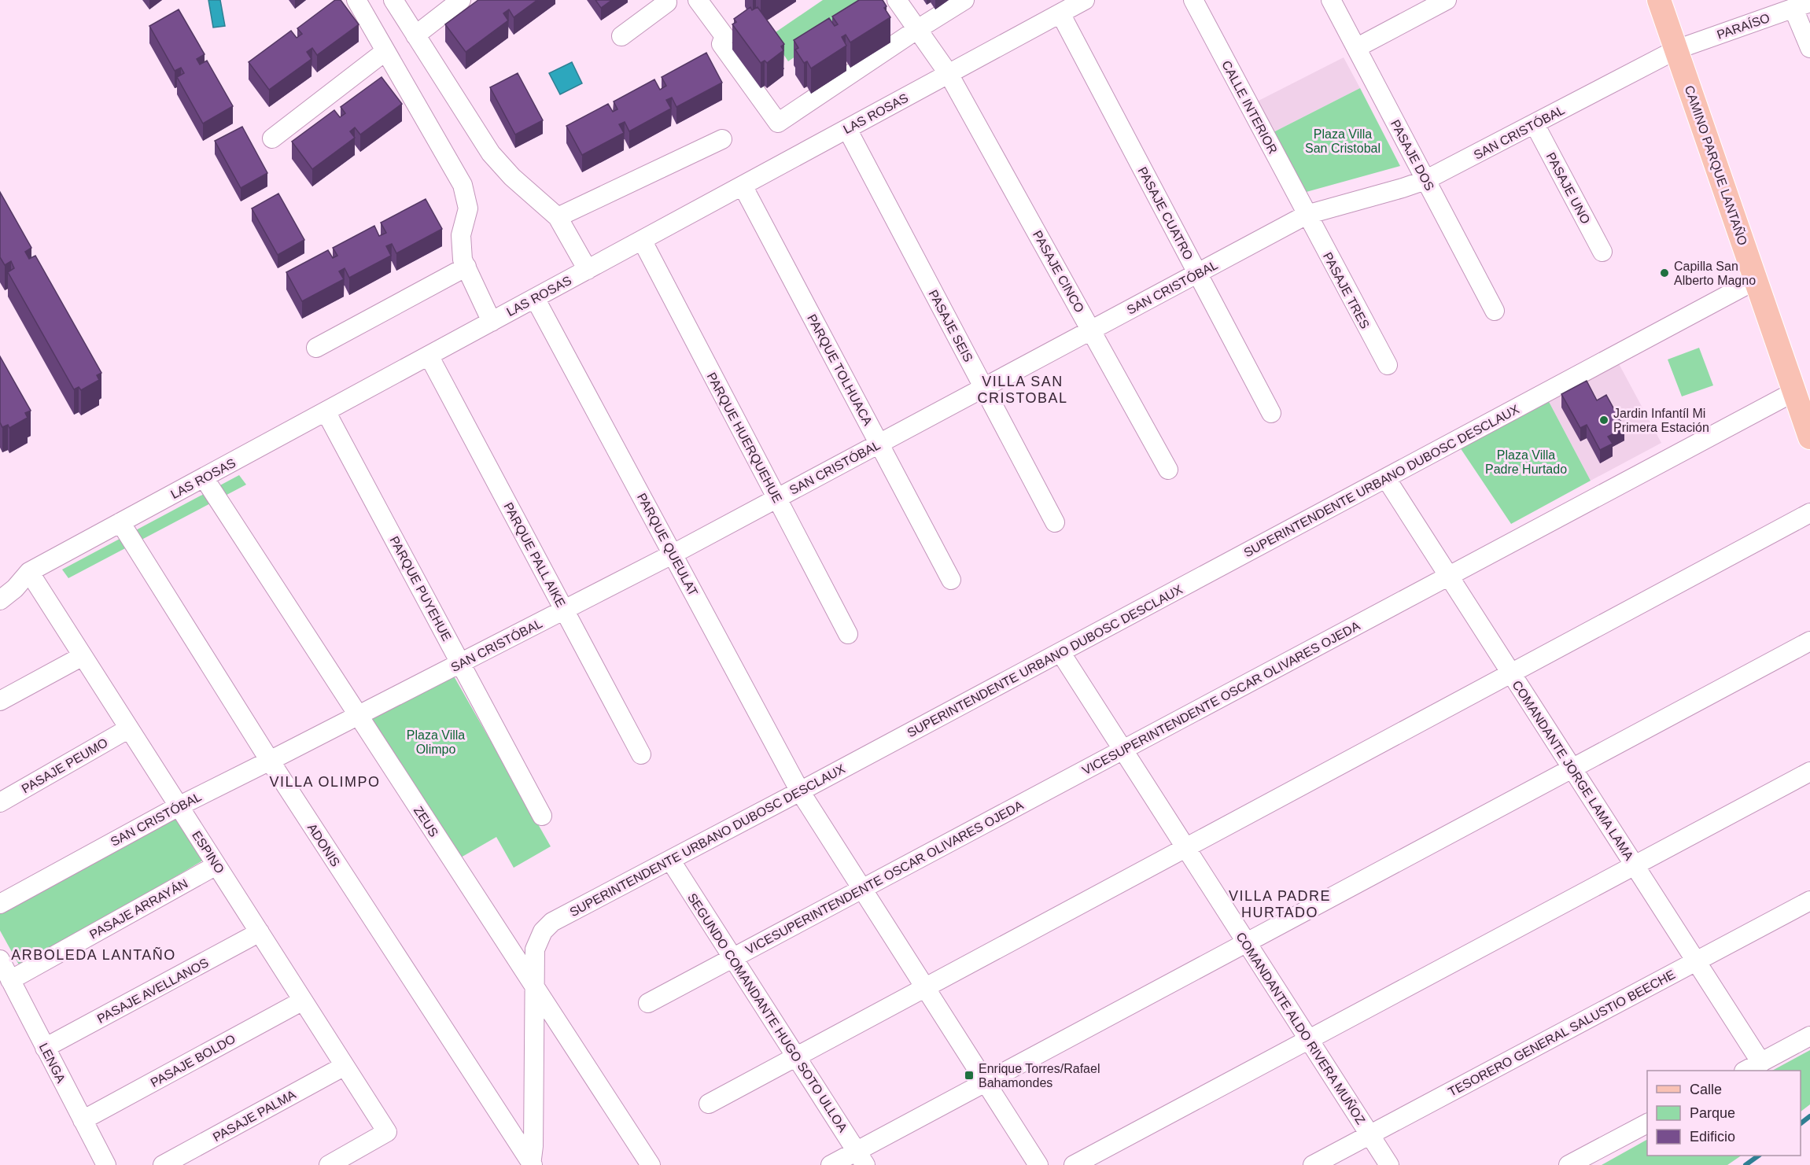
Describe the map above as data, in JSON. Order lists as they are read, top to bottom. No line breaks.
{"streets":{"main road":["CAMINO PARQUE LANTAÑO"],"street":["PARAÍSO","CALLE INTERIOR","LAS ROSAS","SAN CRISTÓBAL","PASAJE DOS","PASAJE UNO","PASAJE CUATRO","PASAJE CINCO","PASAJE TRES","PASAJE SEIS","PARQUE TOLHUACA","PARQUE HUERQUEHUE","SUPERINTENDENTE URBANO DUBOSC DESCLAUX","PARQUE QUEULAT","PARQUE PALL AIKE","PARQUE PUYEHUE","VICESUPERINTENDENTE OSCAR OLIVARES OJEDA","PASAJE PEUMO","COMANDANTE JORGE LAMA LAMA","ZEUS","ADONIS","ESPINO","PASAJE ARRAYÁN","PASAJE AVELLANOS","SEGUNDO COMANDANTE HUGO SOTO ULLOA","COMANDANTE ALDO RIVERA MUÑOZ","TESORERO GENERAL SALUSTIO BEECHE","PASAJE BOLDO","LENGA","PASAJE PALMA"]},"crossings":[["PARAÍSO","SAN CRISTÓBAL"],["PARAÍSO","CAMINO PARQUE LANTAÑO"],["CALLE INTERIOR","SAN CRISTÓBAL"],["CALLE INTERIOR","PASAJE TRES"],["LAS ROSAS","PASAJE CUATRO"],["LAS ROSAS","PASAJE CINCO"],["LAS ROSAS","PASAJE SEIS"],["LAS ROSAS","PARQUE TOLHUACA"],["LAS ROSAS","PARQUE HUERQUEHUE"],["LAS ROSAS","PARQUE QUEULAT"],["LAS ROSAS","PARQUE PALL AIKE"],["LAS ROSAS","PARQUE PUYEHUE"],["LAS ROSAS","ZEUS"],["LAS ROSAS","ADONIS"],["LAS ROSAS","ESPINO"],["SAN CRISTÓBAL","PASAJE DOS"],["SAN CRISTÓBAL","CAMINO PARQUE LANTAÑO"],["SAN CRISTÓBAL","PASAJE UNO"],["SAN CRISTÓBAL","PASAJE CUATRO"],["SAN CRISTÓBAL","PASAJE CINCO"],["SAN CRISTÓBAL","PASAJE TRES"],["SAN CRISTÓBAL","PASAJE SEIS"],["SAN CRISTÓBAL","PARQUE TOLHUACA"],["SAN CRISTÓBAL","PARQUE HUERQUEHUE"],["SAN CRISTÓBAL","PARQUE QUEULAT"],["SAN CRISTÓBAL","PARQUE PALL AIKE"],["SAN CRISTÓBAL","PARQUE PUYEHUE"],["SAN CRISTÓBAL","ZEUS"],["SAN CRISTÓBAL","ADONIS"],["SAN CRISTÓBAL","ESPINO"],["CAMINO PARQUE LANTAÑO","SUPERINTENDENTE URBANO DUBOSC DESCLAUX"],["CAMINO PARQUE LANTAÑO","VICESUPERINTENDENTE OSCAR OLIVARES OJEDA"],["SUPERINTENDENTE URBANO DUBOSC DESCLAUX","PARQUE QUEULAT"],["SUPERINTENDENTE URBANO DUBOSC DESCLAUX","COMANDANTE JORGE LAMA LAMA"],["SUPERINTENDENTE URBANO DUBOSC DESCLAUX","ZEUS"],["SUPERINTENDENTE URBANO DUBOSC DESCLAUX","ADONIS"],["SUPERINTENDENTE URBANO DUBOSC DESCLAUX","SEGUNDO COMANDANTE HUGO SOTO ULLOA"],["SUPERINTENDENTE URBANO DUBOSC DESCLAUX","COMANDANTE ALDO RIVERA MUÑOZ"],["PARQUE QUEULAT","VICESUPERINTENDENTE OSCAR OLIVARES OJEDA"],["VICESUPERINTENDENTE OSCAR OLIVARES OJEDA","COMANDANTE JORGE LAMA LAMA"],["VICESUPERINTENDENTE OSCAR OLIVARES OJEDA","SEGUNDO COMANDANTE HUGO SOTO ULLOA"],["VICESUPERINTENDENTE OSCAR OLIVARES OJEDA","COMANDANTE ALDO RIVERA MUÑOZ"],["PASAJE PEUMO","ESPINO"],["COMANDANTE JORGE LAMA LAMA","TESORERO GENERAL SALUSTIO BEECHE"],["ESPINO","PASAJE ARRAYÁN"],["ESPINO","PASAJE AVELLANOS"],["ESPINO","PASAJE BOLDO"],["ESPINO","PASAJE PALMA"],["PASAJE ARRAYÁN","LENGA"],["PASAJE AVELLANOS","LENGA"],["COMANDANTE ALDO RIVERA MUÑOZ","TESORERO GENERAL SALUSTIO BEECHE"],["PASAJE BOLDO","LENGA"]],"districts":["VILLA SAN CRISTOBAL","VILLA OLIMPO","VILLA PADRE HURTADO","ARBOLEDA LANTAÑO"],"parks":["Plaza Villa San Cristobal","Plaza Villa Padre Hurtado","Plaza Villa Olimpo"],"places":{"other":["Capilla San Alberto Magno","Jardin Infantíl Mi Primera Estación"],"transit":["Enrique Torres/Rafael Bahamondes"]},"legend":["Calle","Parque","Edificio"]}
